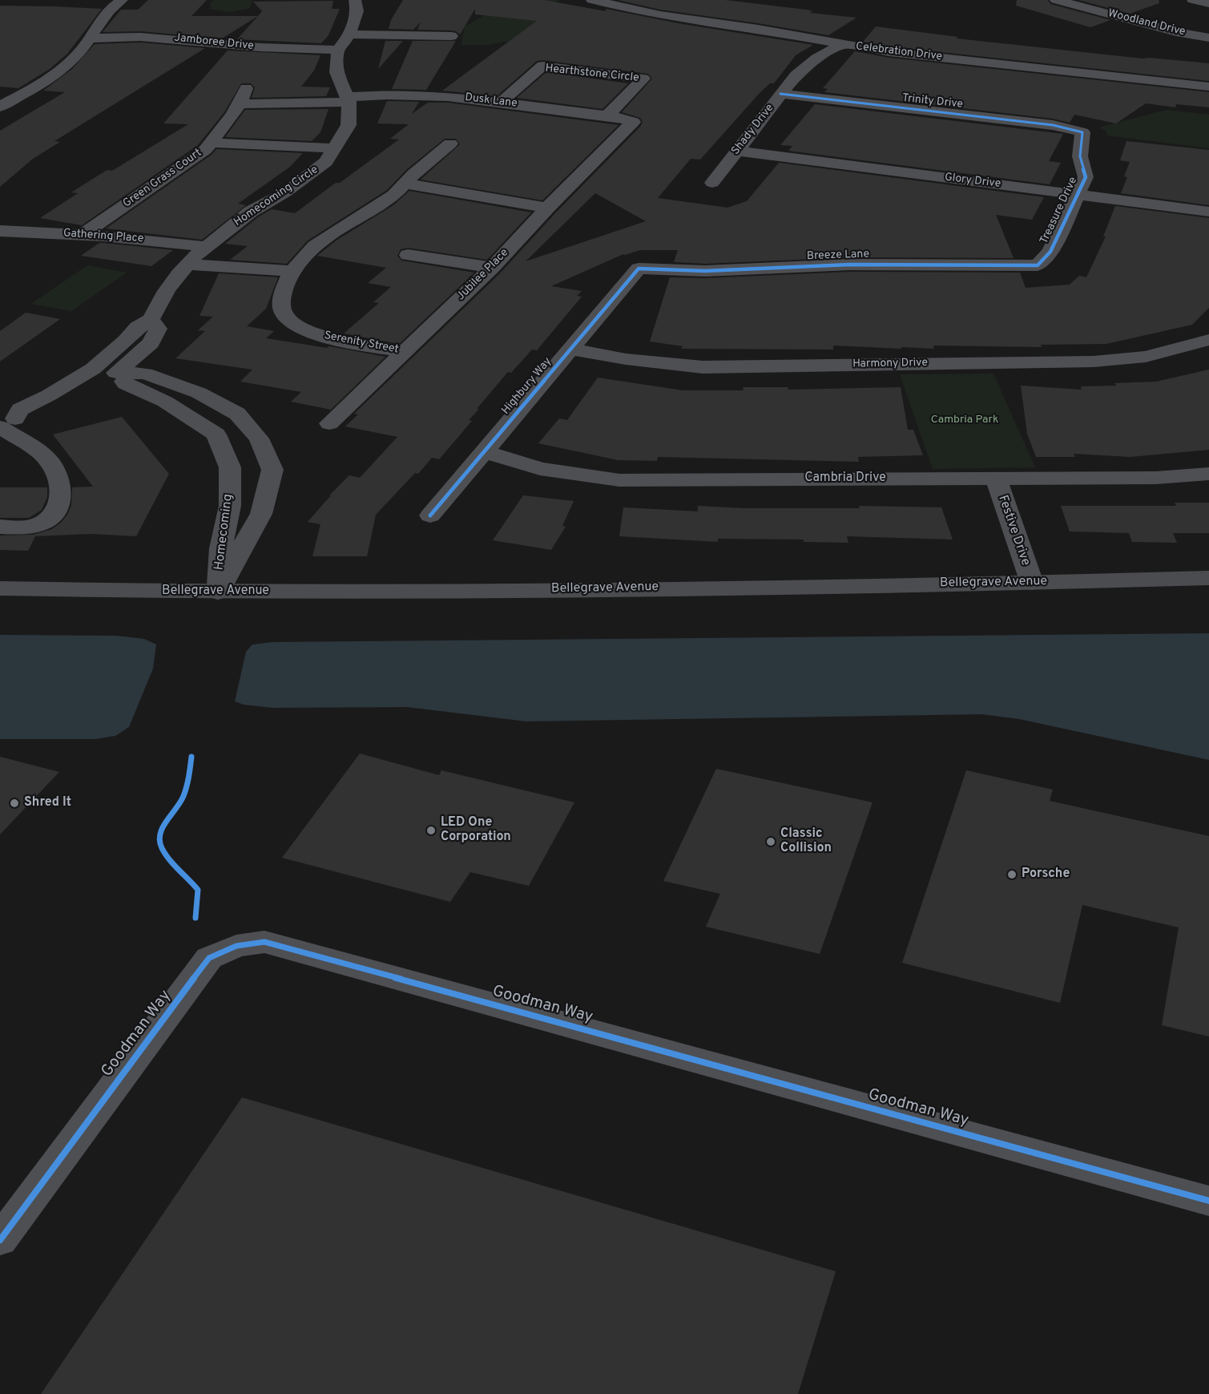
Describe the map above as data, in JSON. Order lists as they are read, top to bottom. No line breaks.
{"streets":{"main road":["Bellegrave Avenue"],"street":["Woodland Drive","Jamboree Drive","Celebration Drive","Hearthstone Circle","Dusk Lane","Trinity Drive","Shady Drive","Green Grass Court","Glory Drive","Homecoming Circle","Treasure Drive","Gathering Place","Breeze Lane","Jubilee Place","Serenity Street","Harmony Drive","Highbury Way","Cambria Drive","Festive Drive","Homecoming","Goodman Way"]},"crossings":[["Jamboree Drive","Homecoming Circle"],["Celebration Drive","Shady Drive"],["Hearthstone Circle","Dusk Lane"],["Dusk Lane","Green Grass Court"],["Dusk Lane","Homecoming Circle"],["Dusk Lane","Jubilee Place"],["Trinity Drive","Shady Drive"],["Trinity Drive","Treasure Drive"],["Shady Drive","Glory Drive"],["Green Grass Court","Gathering Place"],["Glory Drive","Treasure Drive"],["Homecoming Circle","Gathering Place"],["Treasure Drive","Breeze Lane"],["Breeze Lane","Highbury Way"],["Jubilee Place","Serenity Street"],["Harmony Drive","Highbury Way"],["Highbury Way","Cambria Drive"],["Cambria Drive","Festive Drive"],["Festive Drive","Bellegrave Avenue"],["Homecoming","Bellegrave Avenue"]],"parks":["Cambria Park"],"places":["Shred It","LED One Corporation","Classic Collision","Porsche"]}
